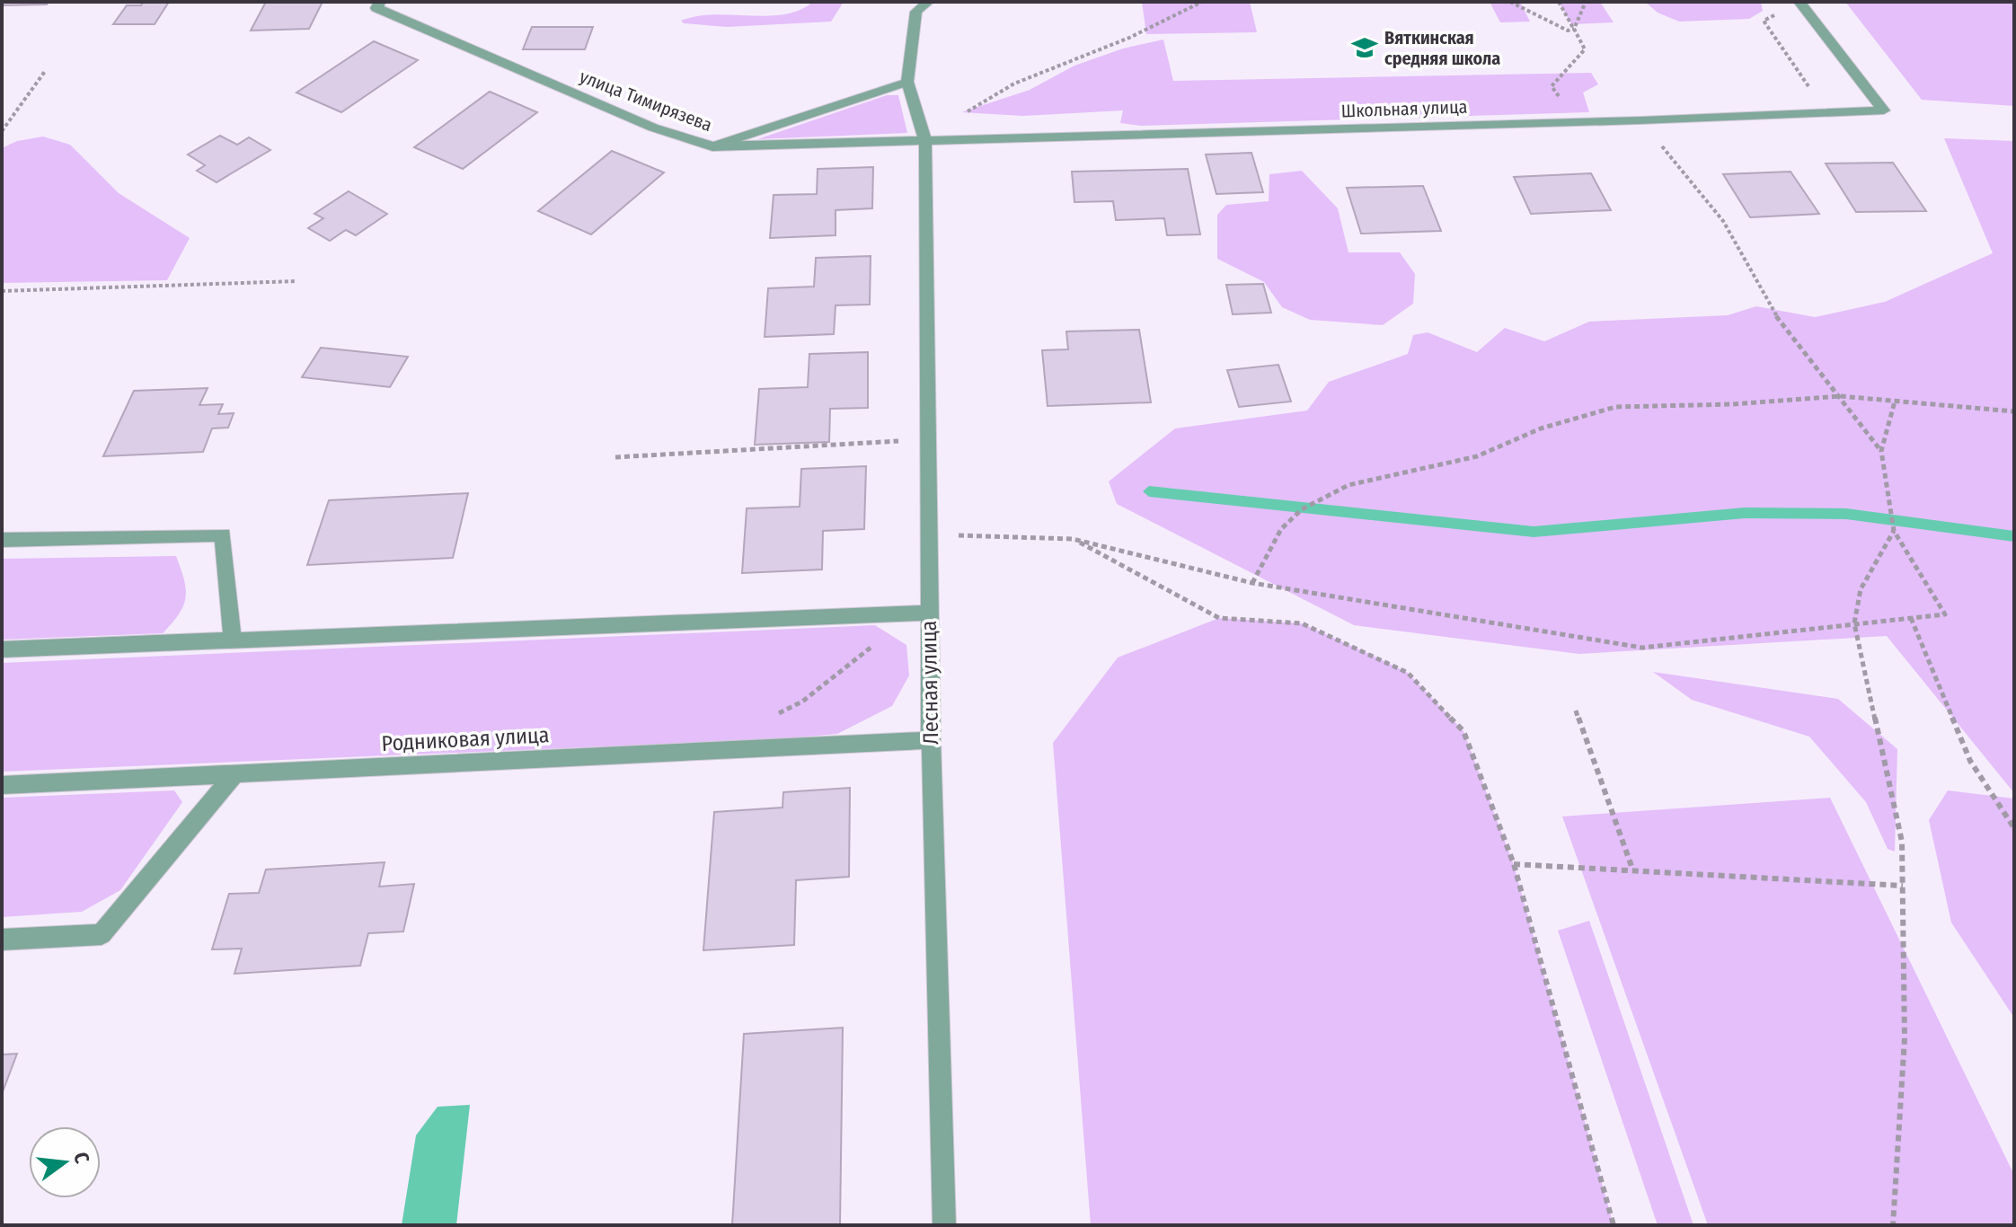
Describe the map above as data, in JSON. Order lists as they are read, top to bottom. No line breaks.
{"streets":{"street":["улица Тимирязева","Школьная улица","Лесная улица","Родниковая улица"]},"crossings":[["улица Тимирязева","Школьная улица"],["улица Тимирязева","Лесная улица"],["Школьная улица","Лесная улица"],["Лесная улица","Родниковая улица"]],"places":{"school or university":["Вяткинская средняя школа"]},"north":"right"}
